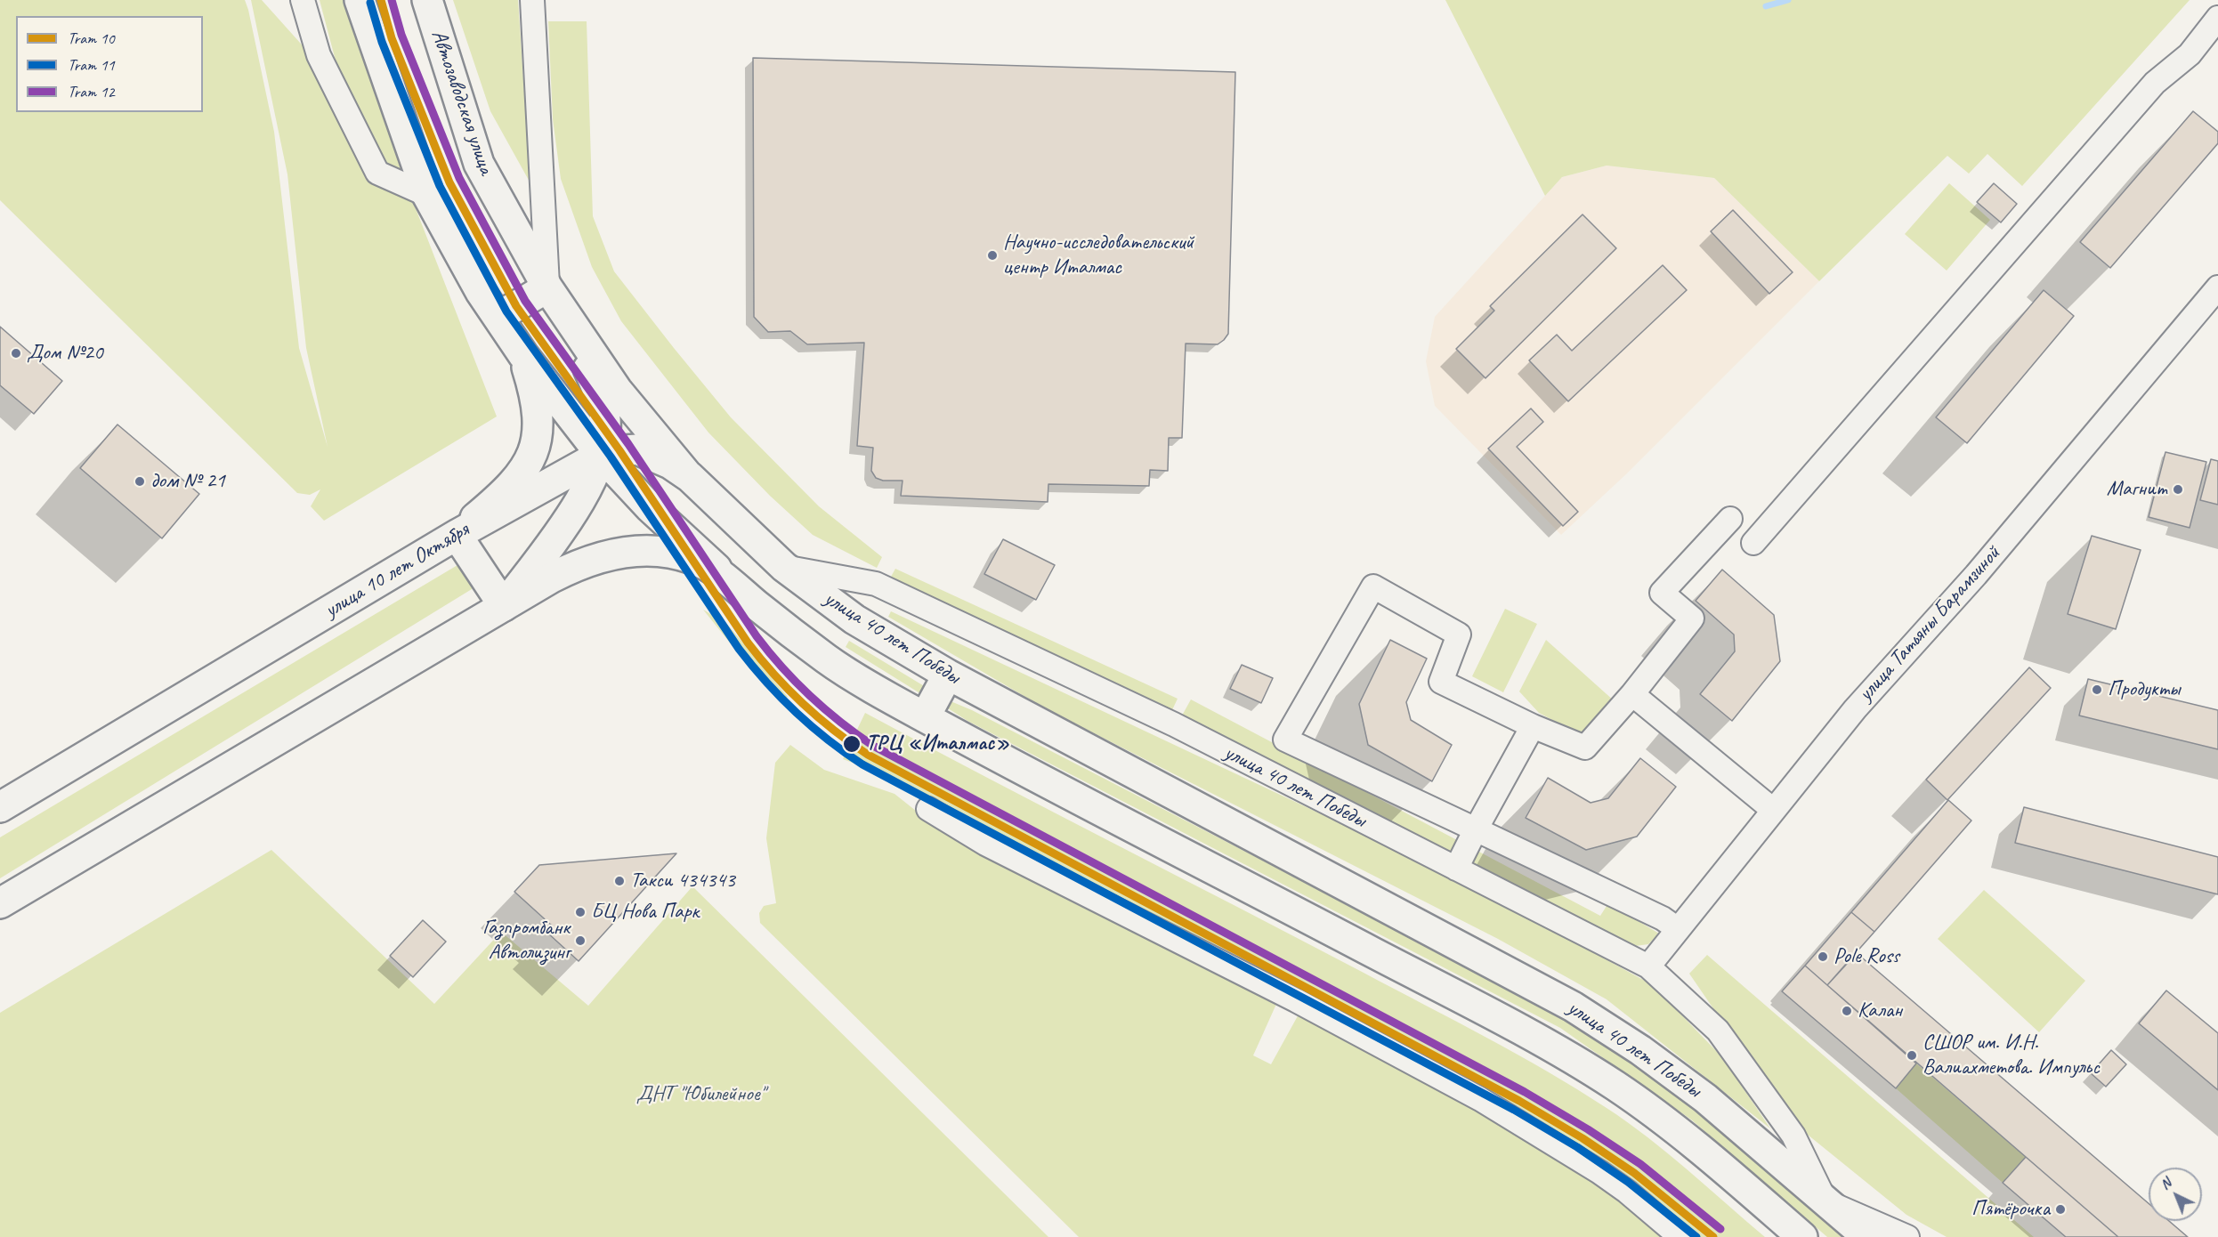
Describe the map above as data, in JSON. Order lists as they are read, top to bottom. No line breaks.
{"streets":{"main road":["Автозаводская улица","улица 10 лет Октября","улица 40 лет Победы"],"street":["улица Татьяны Барамзиной"]},"crossings":[["Автозаводская улица","улица 10 лет Октября"],["улица 10 лет Октября","улица 40 лет Победы"],["улица Татьяны Барамзиной","улица 40 лет Победы"]],"parks":["ДНТ \"Юбилейное\""],"places":["Научно-исследовательский центр Италмас","Дом №20","дом № 21","Магнит","Продукты","ТРЦ «Италмас»","Такси 434343","БЦ Нова Парк","Газпромбанк Автолизинг","Pole Ross","Калан","СШОР им. И.Н. Валиахметова. Импульс","Пятёрочка"],"lines":["tram line 10","tram line 12","tram line 11"],"legend":["Tram 10","Tram 11","Tram 12"],"north":"top left"}
